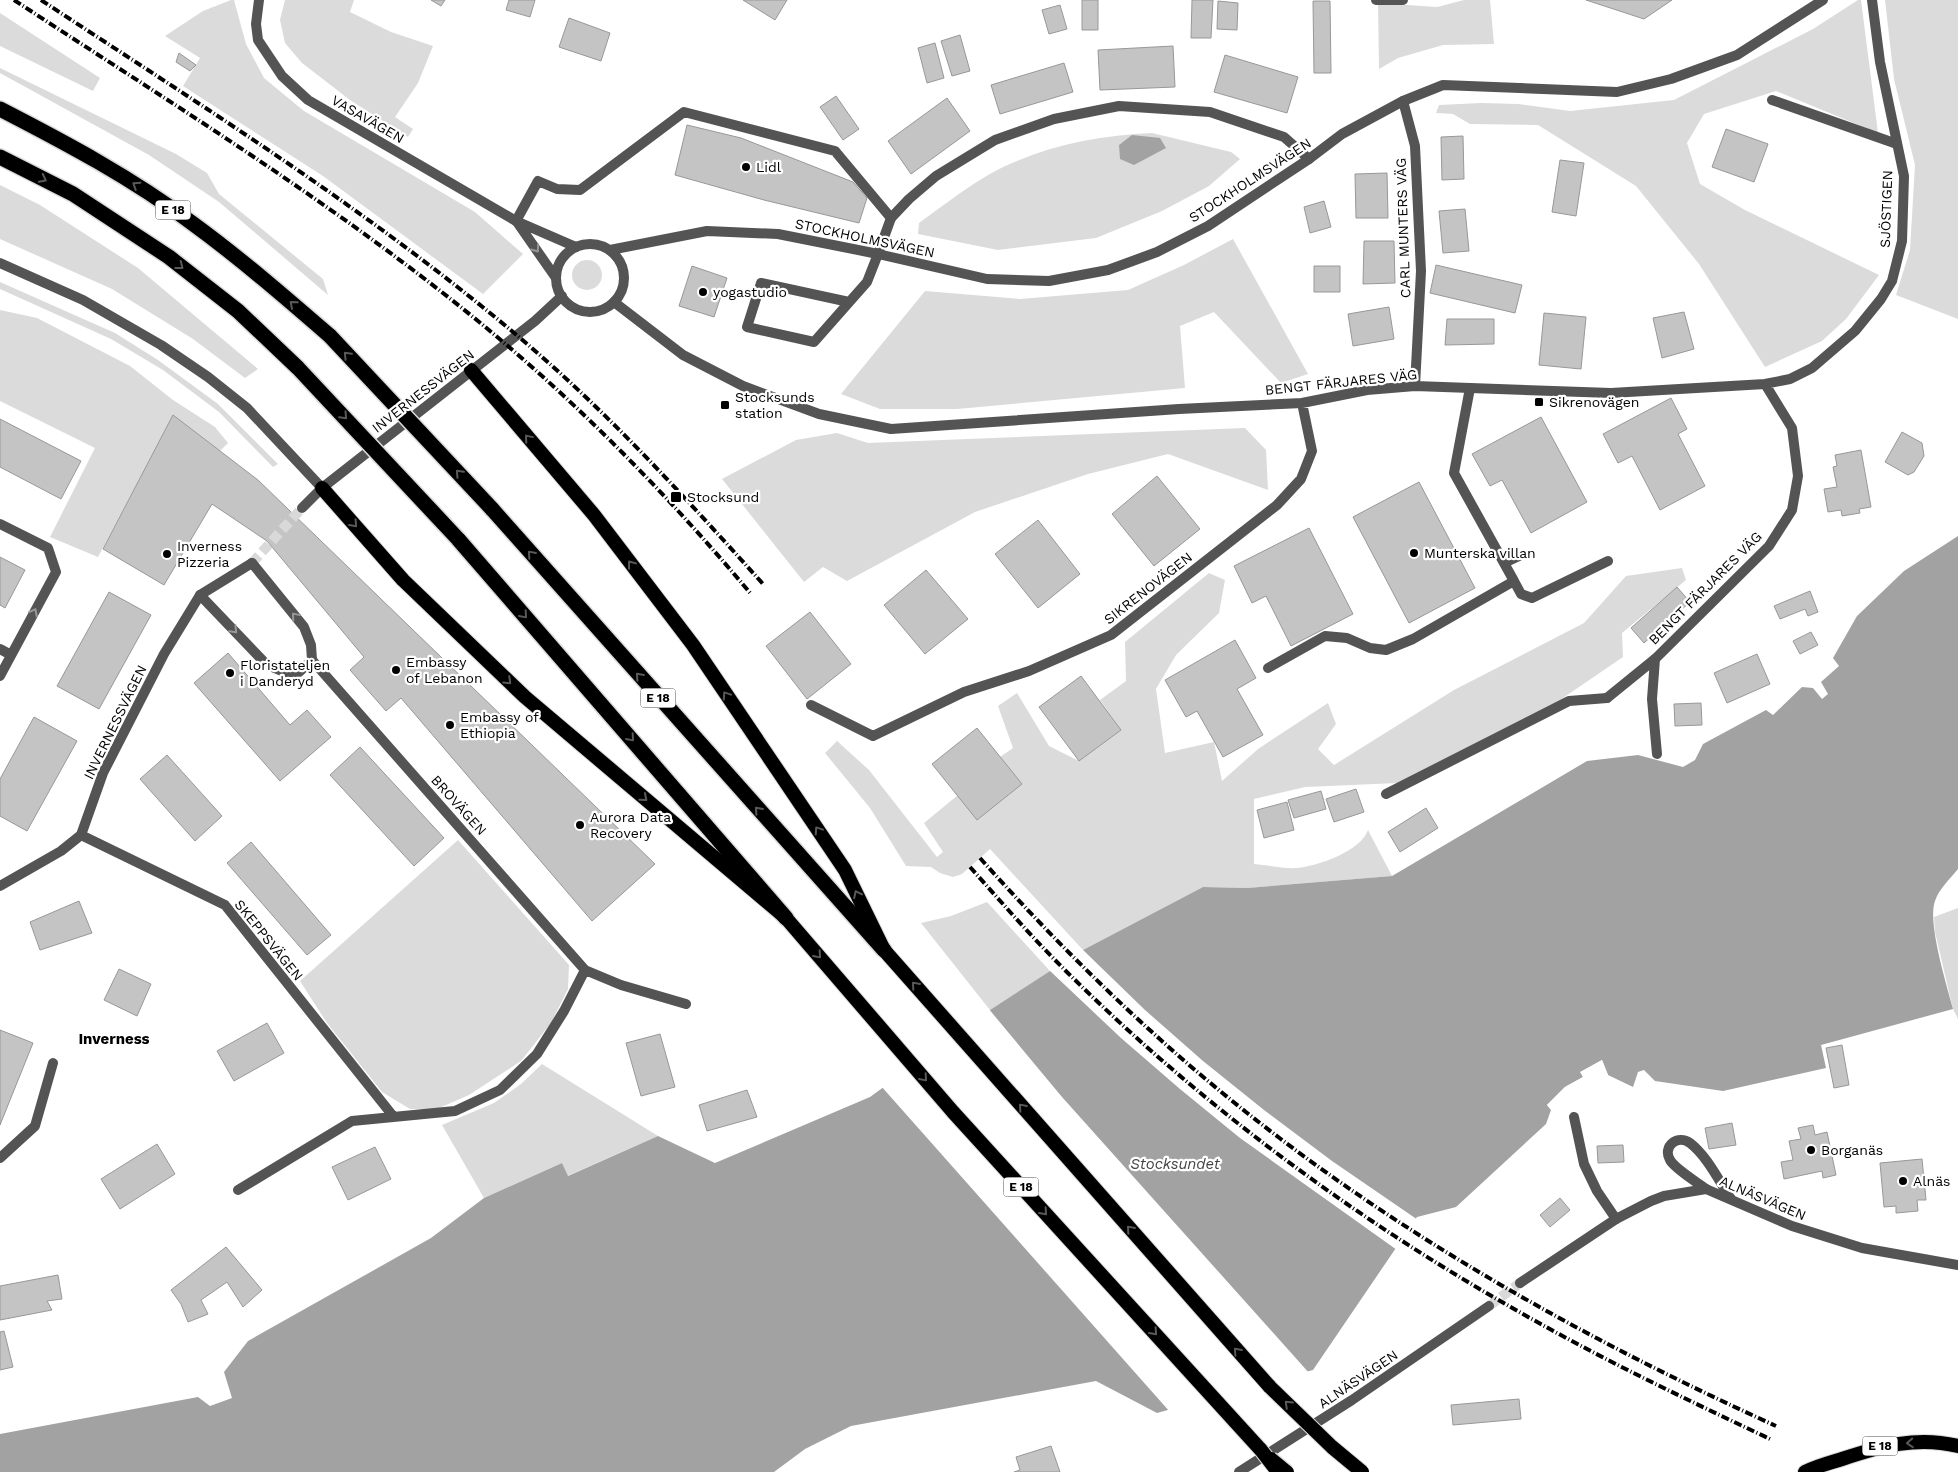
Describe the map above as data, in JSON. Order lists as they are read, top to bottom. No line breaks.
{"streets":{"highway":["E 18"],"street":["VASAVÄGEN","STOCKHOLMSVÄGEN","SJÖSTIGEN","CARL MUNTERS VÄG","BENGT FÄRJARES VÄG","INVERNESSVÄGEN","SIKRENOVÄGEN","BROVÄGEN","SKEPPSVÄGEN","ALNÄSVÄGEN"]},"crossings":[["VASAVÄGEN","STOCKHOLMSVÄGEN"],["VASAVÄGEN","BENGT FÄRJARES VÄG"],["VASAVÄGEN","INVERNESSVÄGEN"],["STOCKHOLMSVÄGEN","CARL MUNTERS VÄG"],["STOCKHOLMSVÄGEN","BENGT FÄRJARES VÄG"],["STOCKHOLMSVÄGEN","INVERNESSVÄGEN"],["SJÖSTIGEN","BENGT FÄRJARES VÄG"],["CARL MUNTERS VÄG","BENGT FÄRJARES VÄG"],["BENGT FÄRJARES VÄG","INVERNESSVÄGEN"],["BENGT FÄRJARES VÄG","SIKRENOVÄGEN"],["INVERNESSVÄGEN","BROVÄGEN"],["INVERNESSVÄGEN","SKEPPSVÄGEN"]],"districts":["Inverness"],"water":["Stocksundet"],"places":{"other":["Lidl","yogastudio","Munterska villan","Inverness Pizzeria","Embassy of Lebanon","Floristateljen i Danderyd","Embassy of Ethiopia","Aurora Data Recovery","Borganäs","Alnäs"],"transit":["Sikrenovägen","Stocksunds station","Stocksund"]}}
